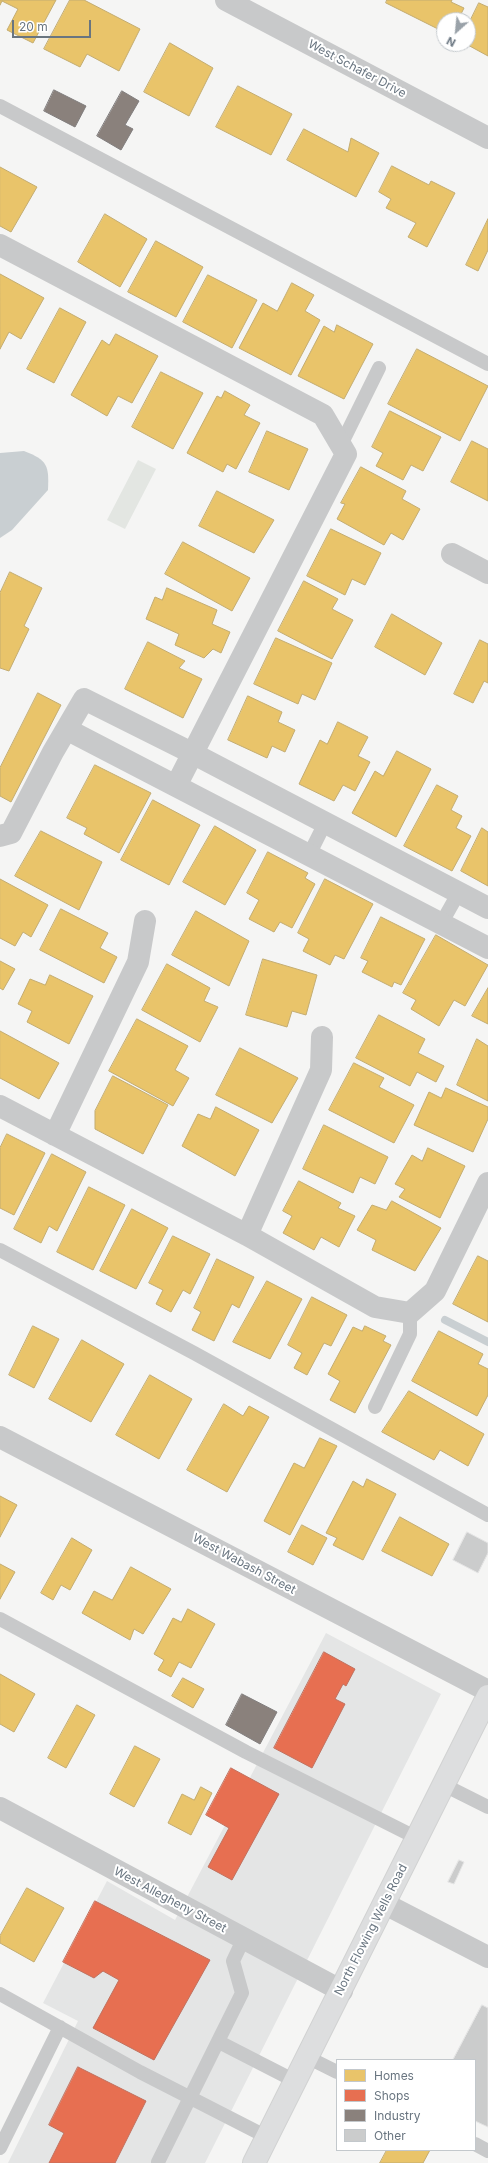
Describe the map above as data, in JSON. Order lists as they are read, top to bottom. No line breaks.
{"streets":{"main road":["North Flowing Wells Road"],"street":["West Schafer Drive","West Wabash Street","West Allegheny Street"]},"crossings":[["West Allegheny Street","North Flowing Wells Road"]],"legend":["Homes","Shops","Industry","Other"],"scale_bar":"20 m","north":"bottom left"}
